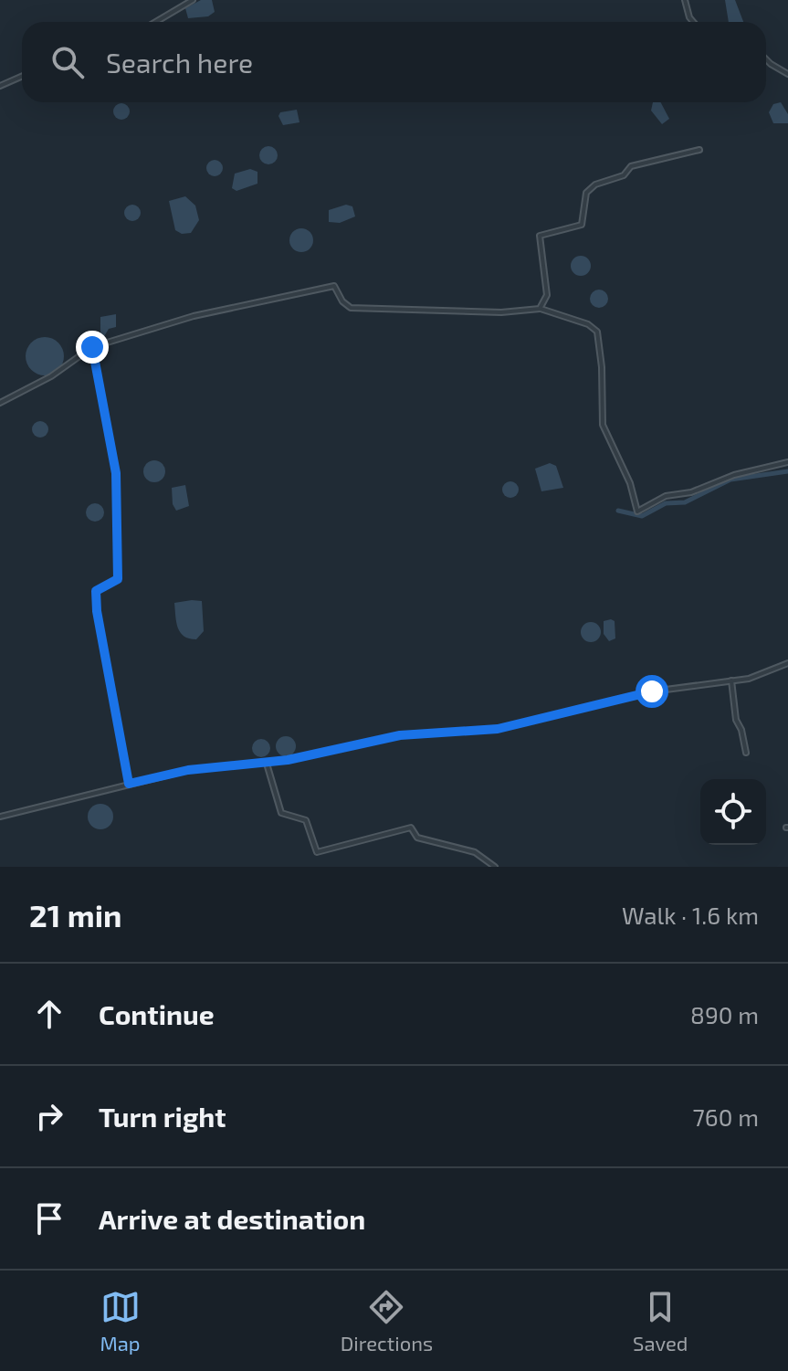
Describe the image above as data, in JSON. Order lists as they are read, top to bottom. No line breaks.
{"page":{"search":"Search here","heading":["21 min","Walk · 1.6 km"],"list":[["Continue","890 m"],["Turn right","760 m"],"Arrive at destination"],"nav":["Map","Directions","Saved"]}}
